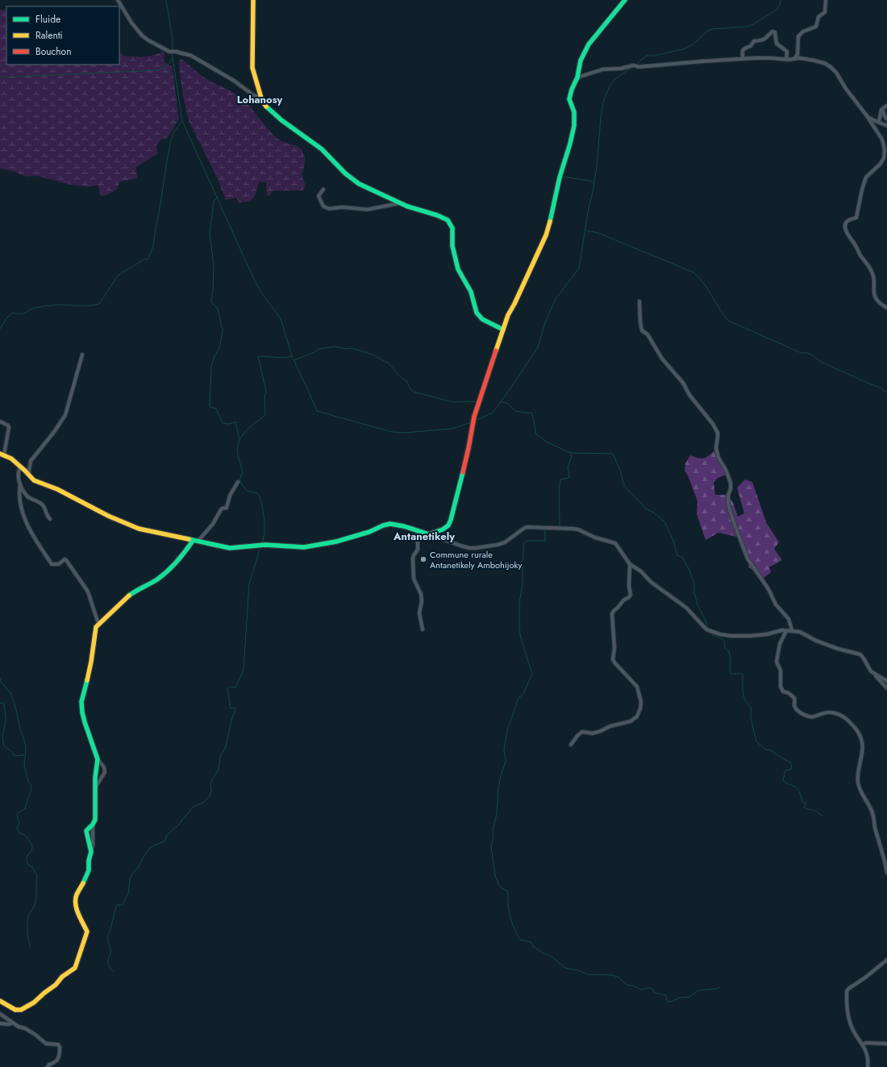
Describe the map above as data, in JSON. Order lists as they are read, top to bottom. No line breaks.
{"districts":["Lohanosy","Antanetikely"],"places":["Commune rurale Antanetikely Ambohijoky"],"legend":["Fluide","Ralenti","Bouchon"]}
